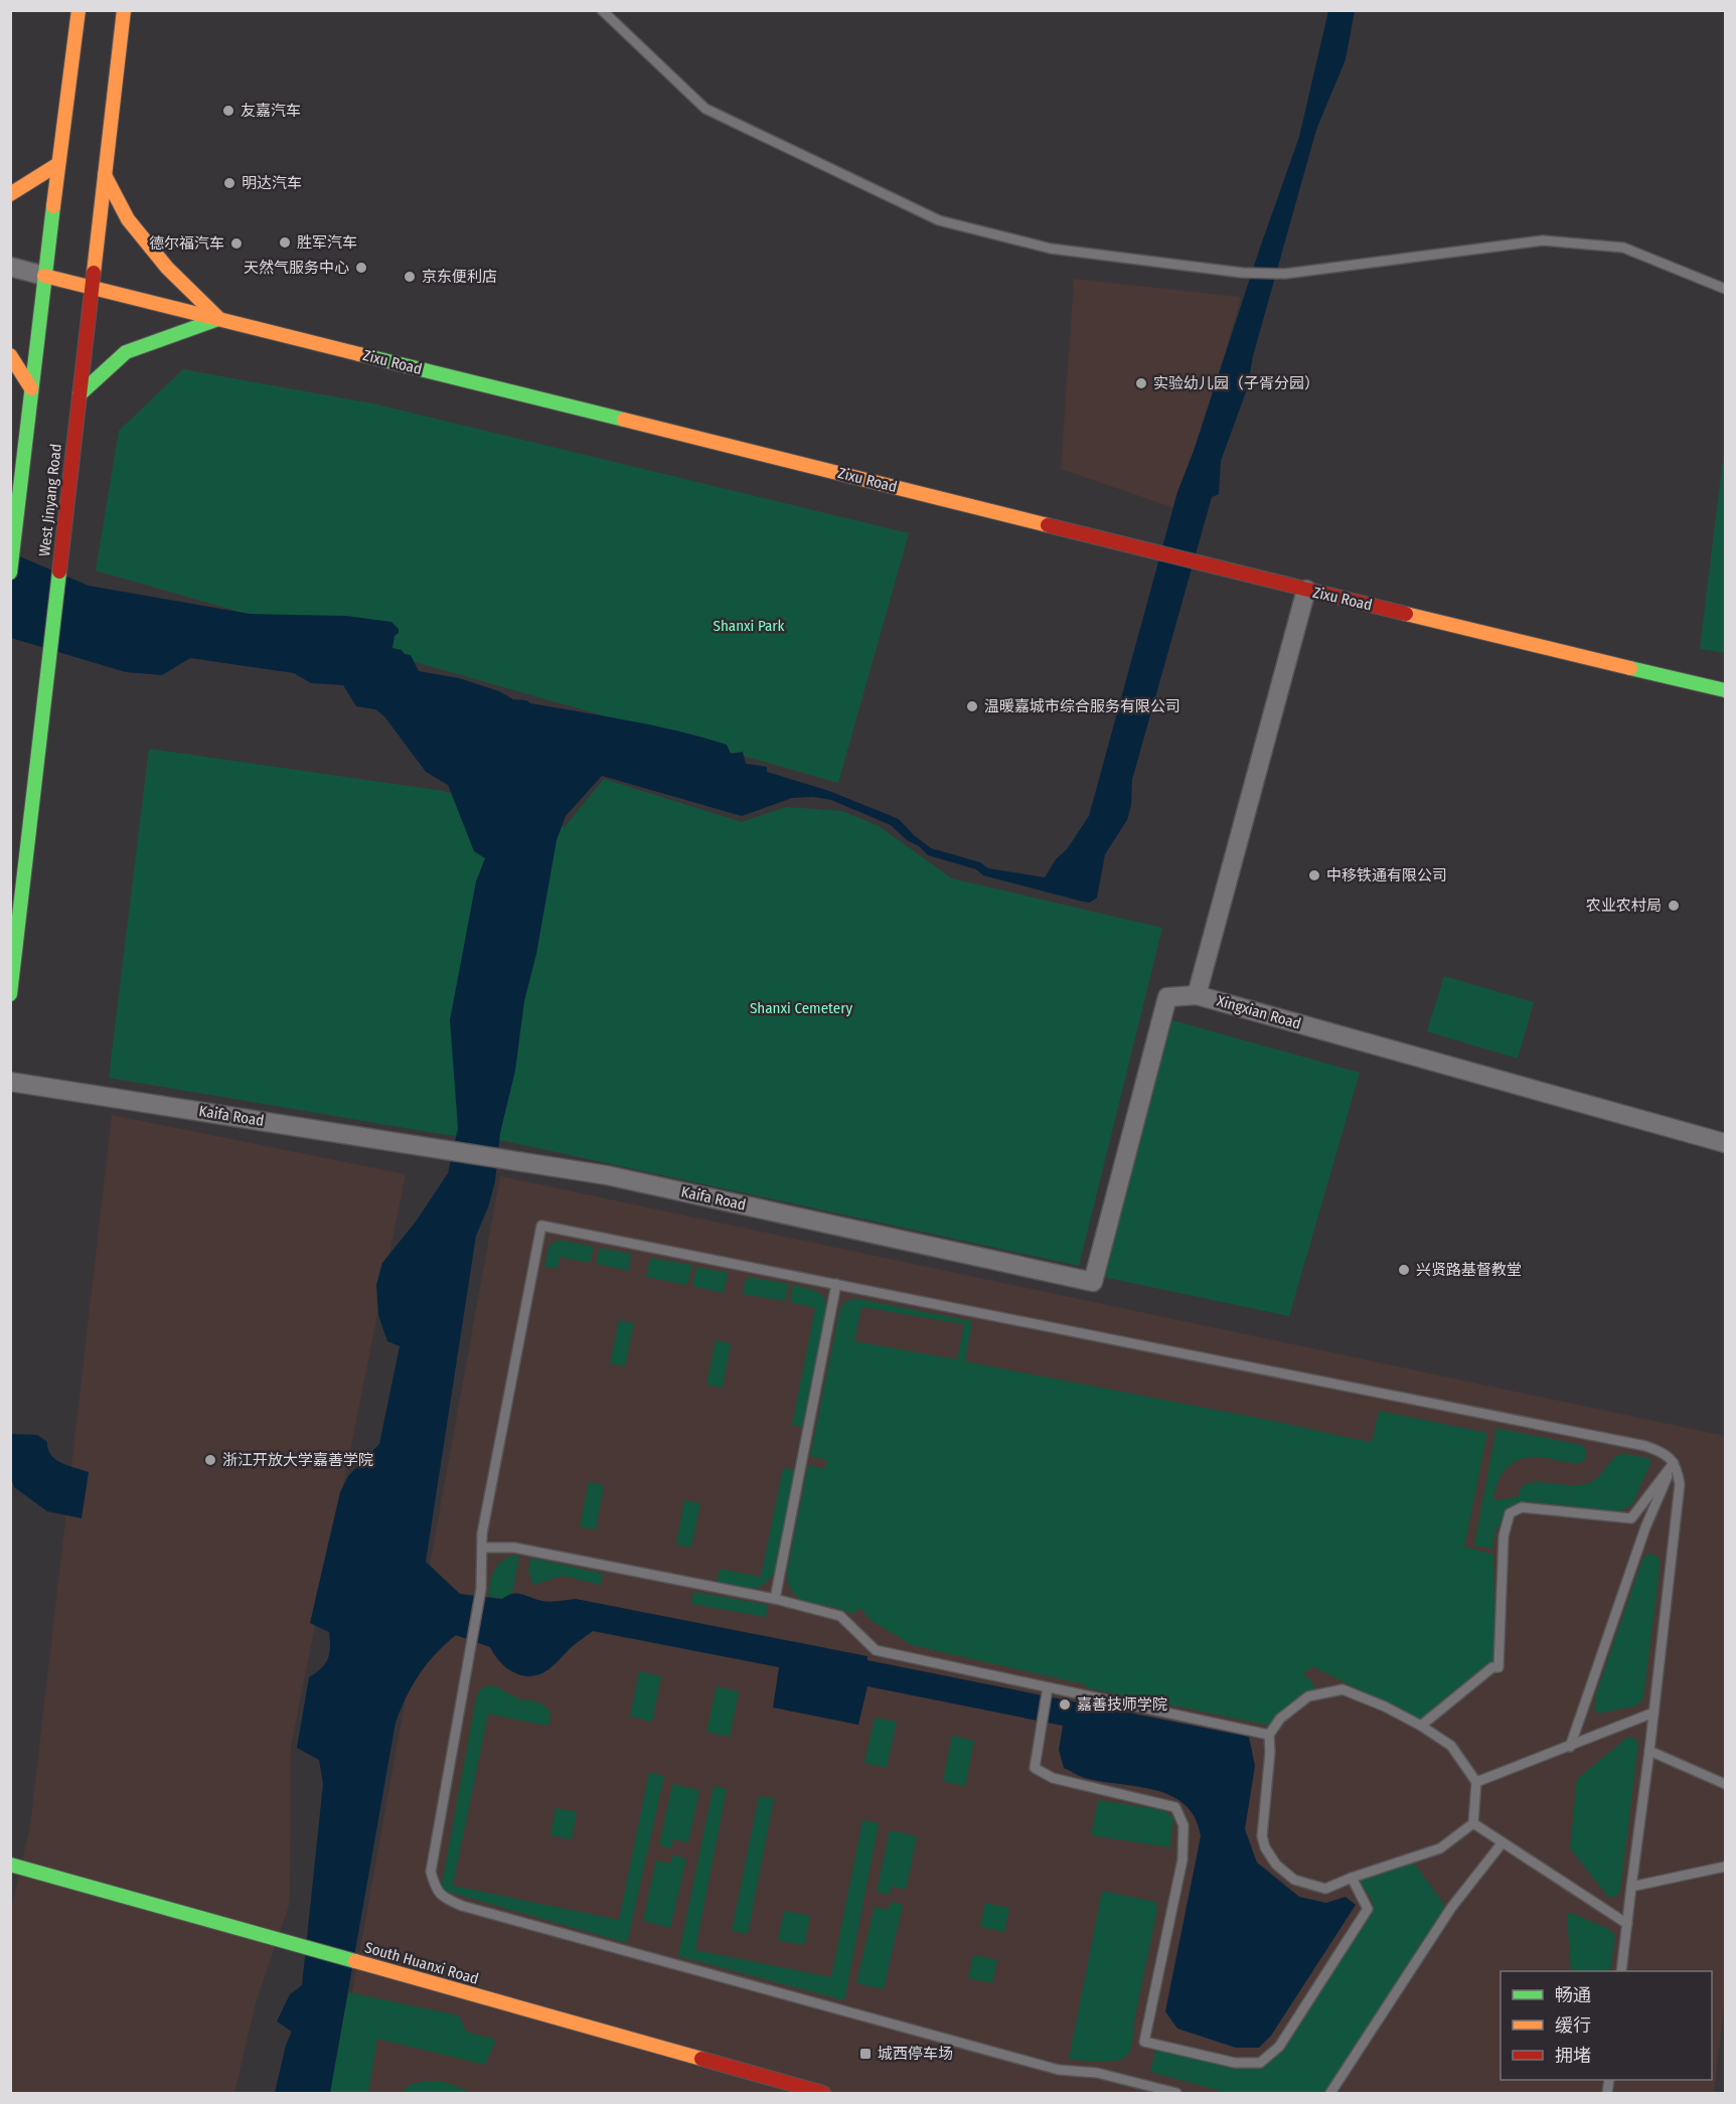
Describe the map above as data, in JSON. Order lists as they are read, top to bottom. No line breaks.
{"streets":{"street":["Zixu Road","West Jinyang Road","Xingxian Road","Kaifa Road","South Huanxi Road"]},"crossings":[["Zixu Road","West Jinyang Road"],["Zixu Road","Xingxian Road"],["Xingxian Road","Kaifa Road"]],"parks":["Shanxi Park","Shanxi Cemetery"],"places":{"other":["友嘉汽车","明达汽车","胜军汽车","德尔福汽车","天然气服务中心","京东便利店","实验幼儿园（子胥分园）","温暖嘉城市综合服务有限公司","中移铁通有限公司","农业农村局","兴贤路基督教堂","浙江开放大学嘉善学院","嘉善技师学院"],"transit":["城西停车场"]},"legend":["畅通","缓行","拥堵"]}
